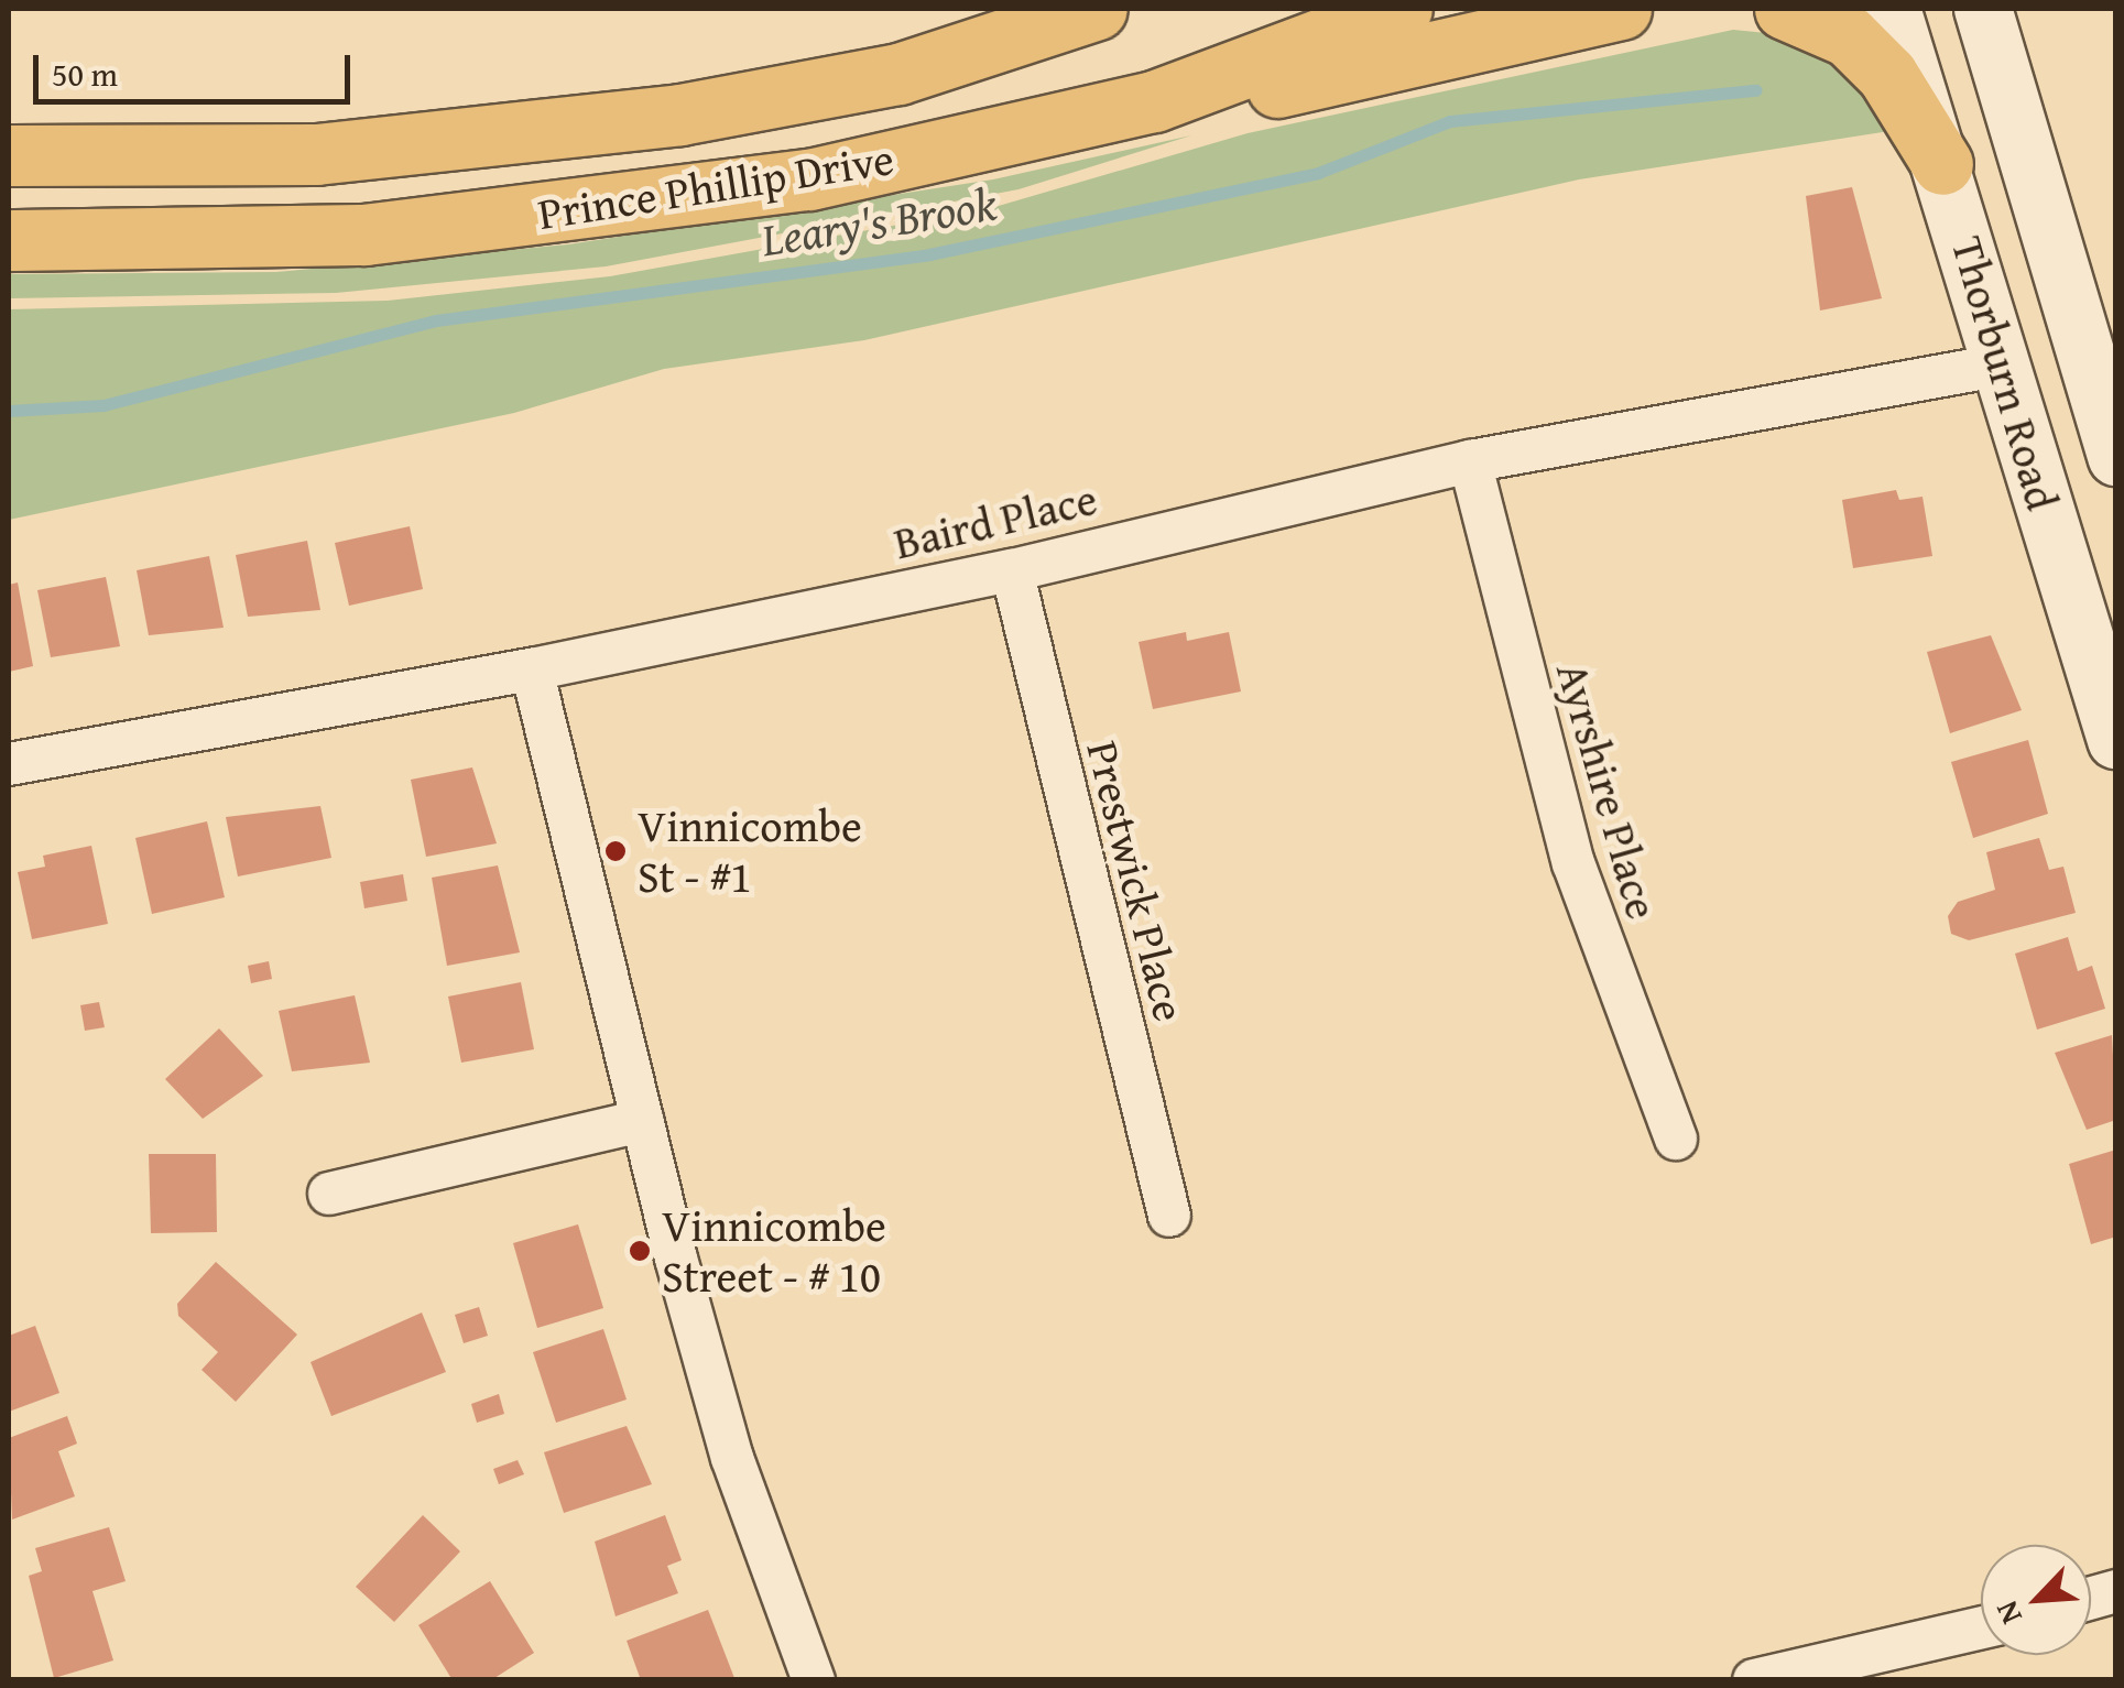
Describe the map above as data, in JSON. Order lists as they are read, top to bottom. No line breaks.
{"streets":{"main road":["Prince Phillip Drive","Thorburn Road"],"street":["Baird Place","Ayrshire Place","Prestwick Place"]},"crossings":[["Thorburn Road","Baird Place"],["Baird Place","Ayrshire Place"],["Baird Place","Prestwick Place"]],"water":["Leary's Brook"],"places":["Vinnicombe St - #1","Vinnicombe Street - # 10"],"scale_bar":"50 m","north":"bottom left"}
